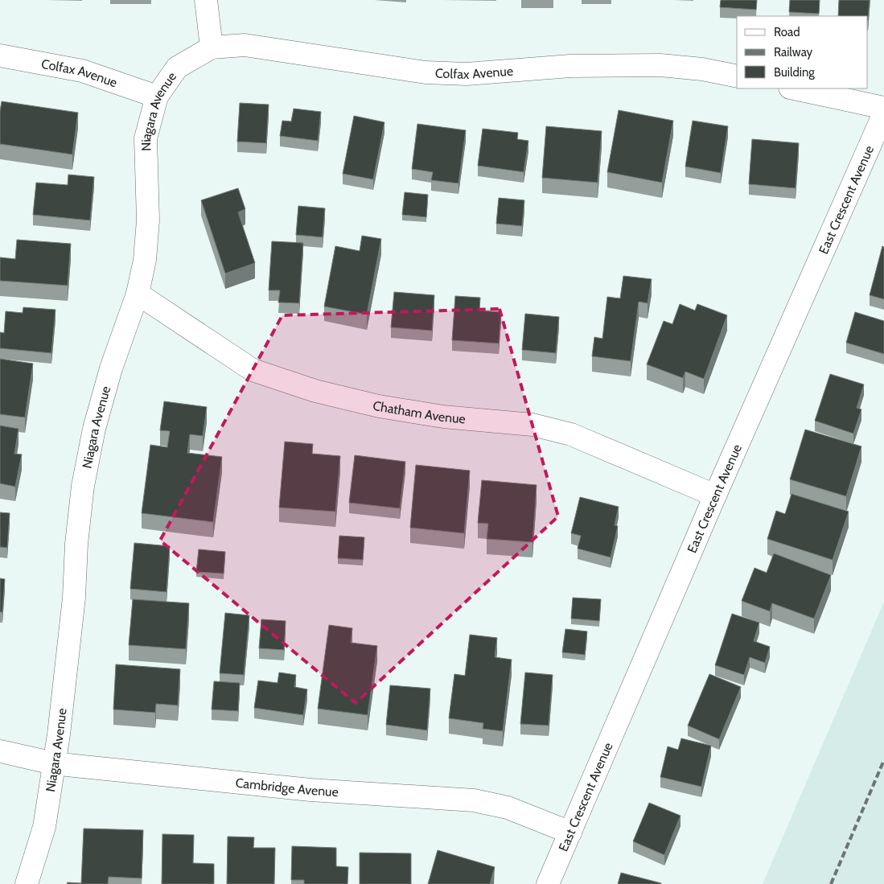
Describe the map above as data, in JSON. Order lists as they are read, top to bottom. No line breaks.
{"streets":{"street":["Colfax Avenue","Niagara Avenue","East Crescent Avenue","Chatham Avenue","Cambridge Avenue"]},"crossings":[["Colfax Avenue","Niagara Avenue"],["Niagara Avenue","Chatham Avenue"],["Niagara Avenue","Cambridge Avenue"],["East Crescent Avenue","Chatham Avenue"],["East Crescent Avenue","Cambridge Avenue"]],"legend":["Road","Railway","Building"]}
